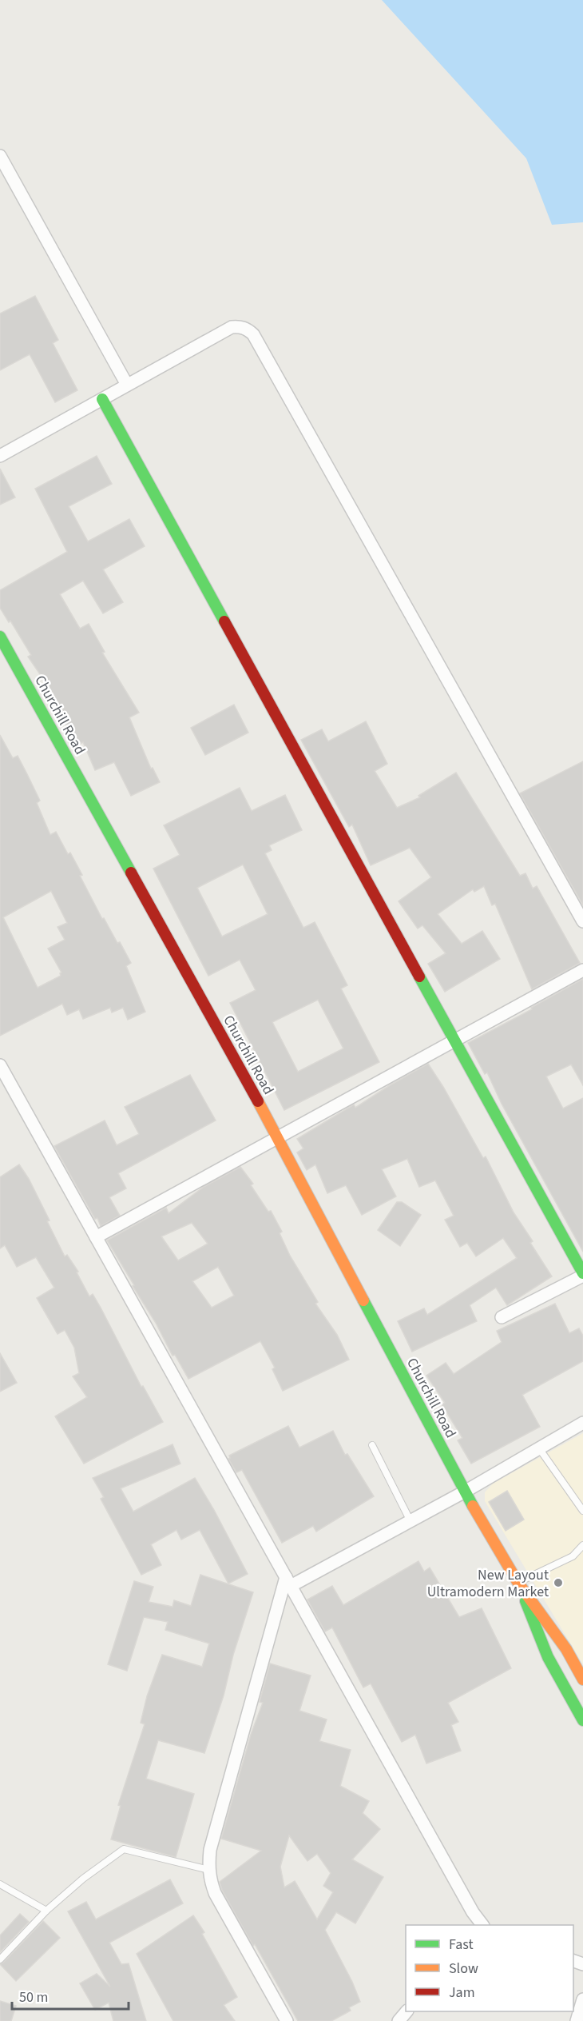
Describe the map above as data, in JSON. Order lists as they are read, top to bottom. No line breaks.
{"streets":{"street":["Churchill Road"]},"places":["New Layout Ultramodern Market"],"legend":["Fast","Slow","Jam"],"scale_bar":"50 m"}
